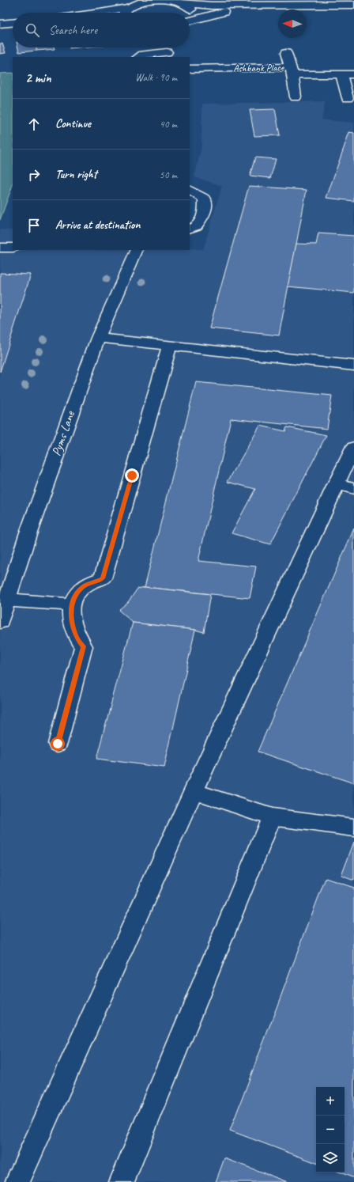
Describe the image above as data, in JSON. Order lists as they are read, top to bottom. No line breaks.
{"streets":{"street":["Ashbank Place","Pyms Lane"]},"north":"left","page":{"search":"Search here","heading":["2 min","Walk · 90 m"],"list":[["Continue","40 m"],["Turn right","50 m"],"Arrive at destination"],"map_buttons":["+","−"]}}
